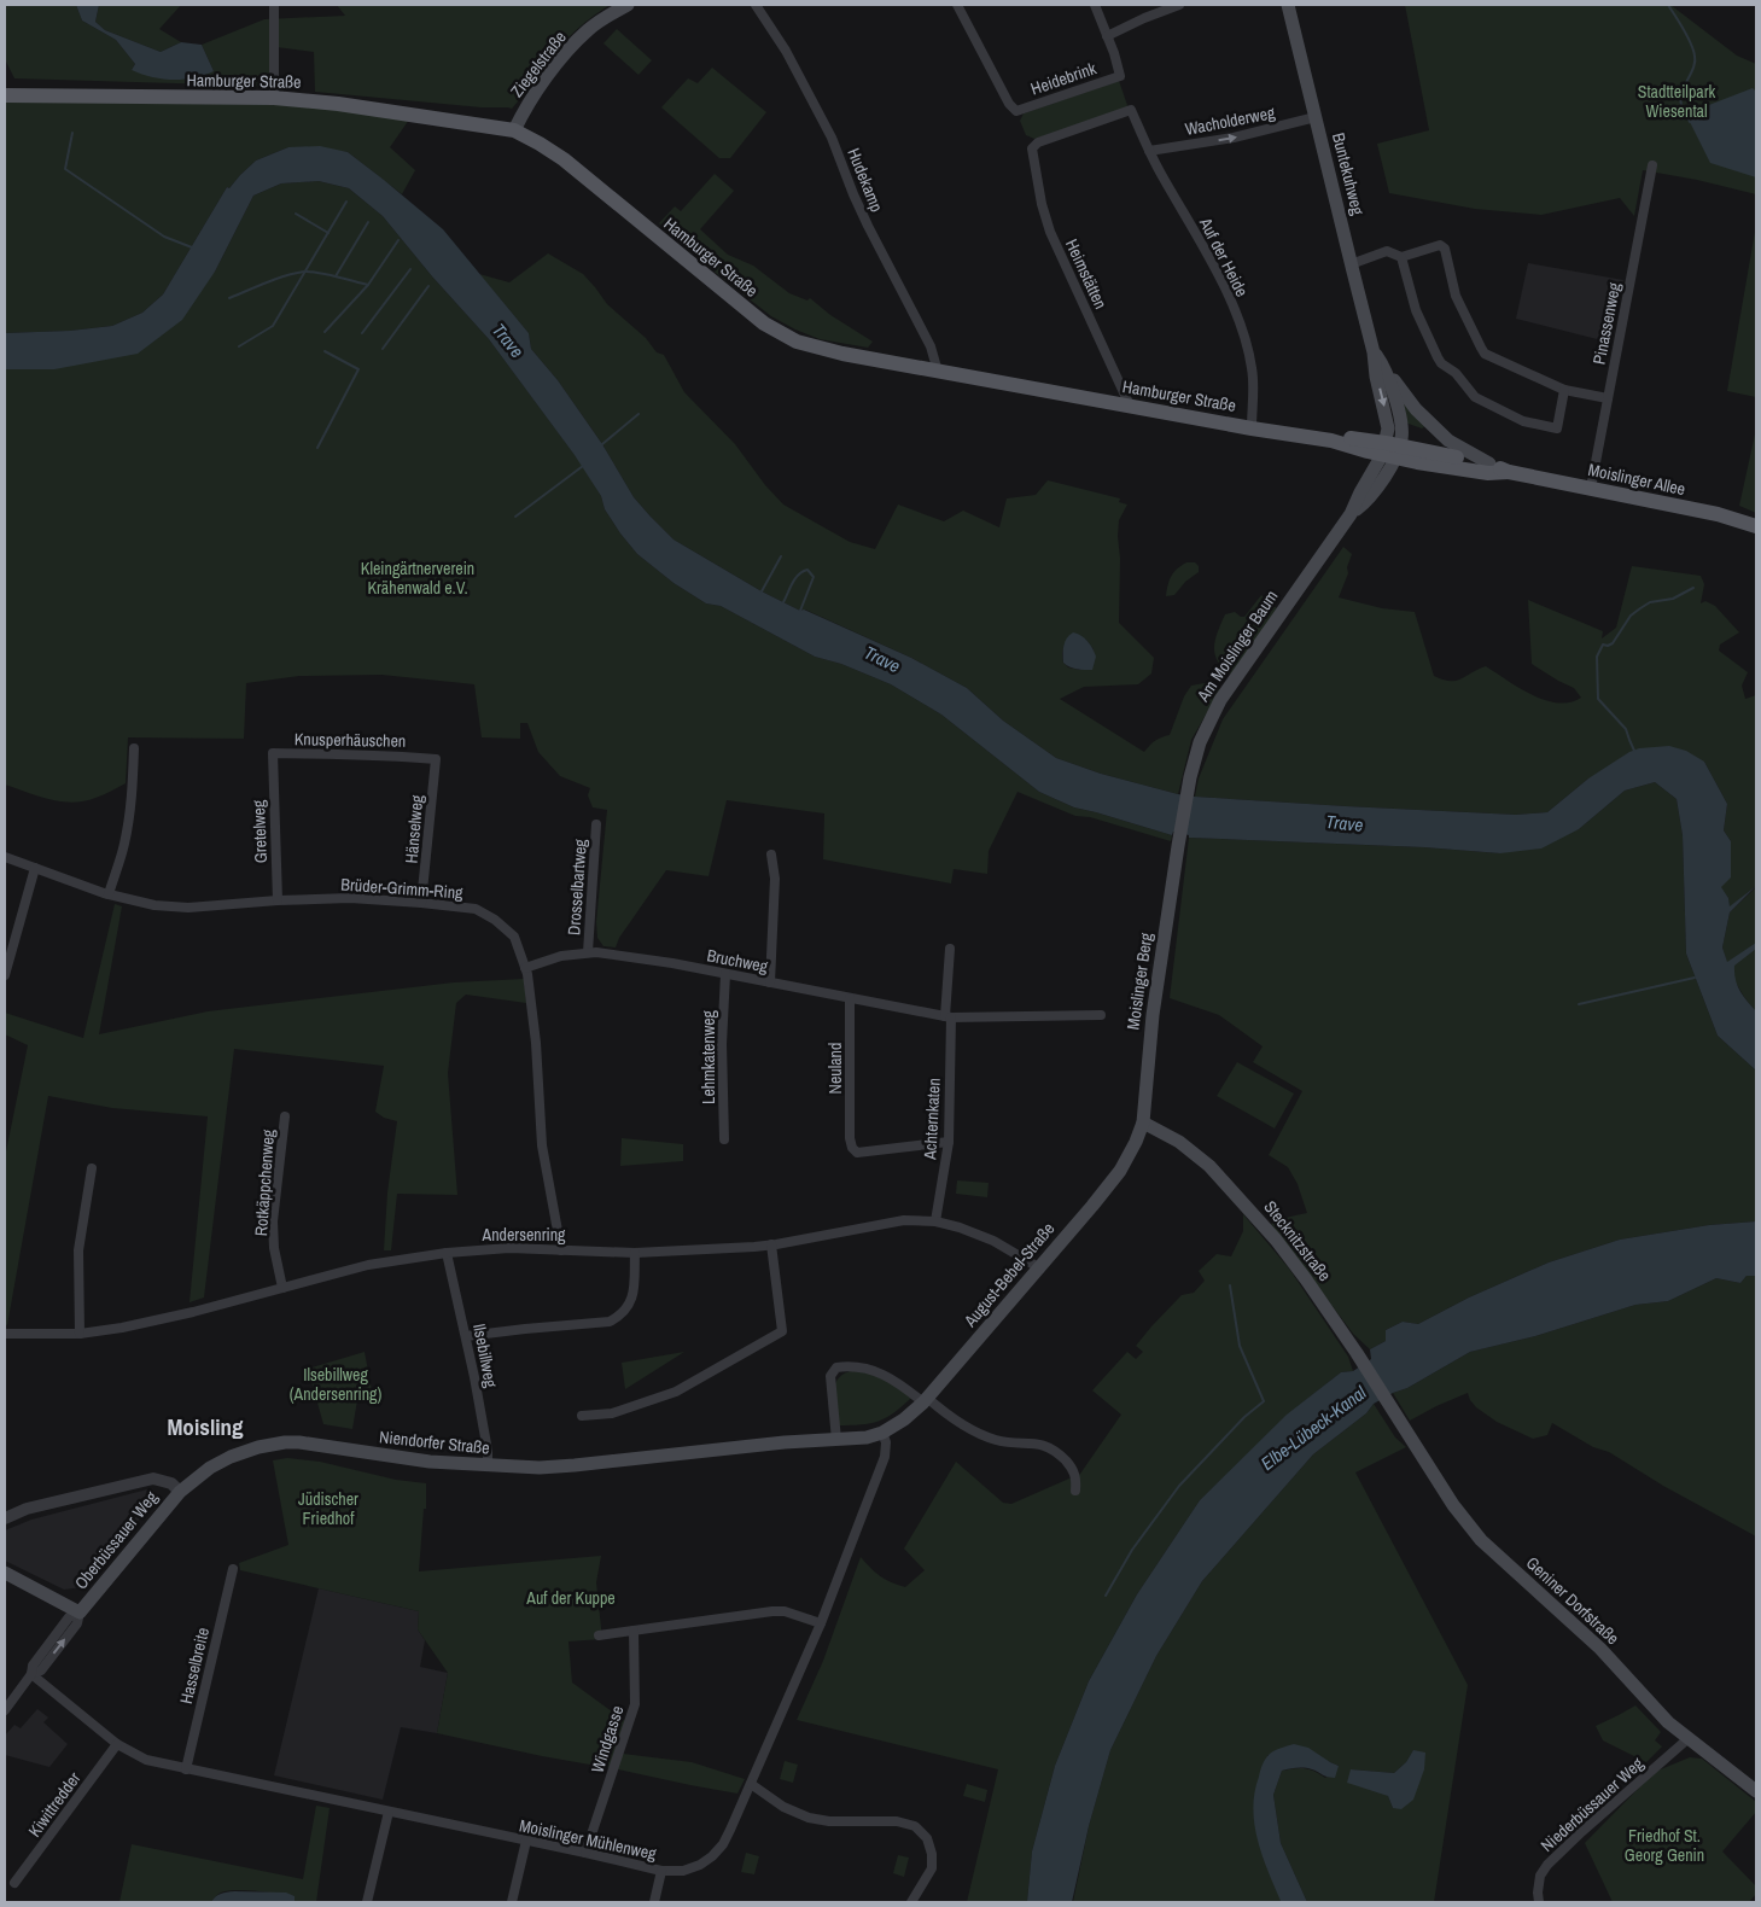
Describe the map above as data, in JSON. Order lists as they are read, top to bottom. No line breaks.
{"streets":{"main road":["Ziegelstraße","Hamburger Straße","Buntekuhweg","Moislinger Allee","Am Moislinger Baum","Moislinger Berg","Stecknitzstraße","August-Bebel-Straße","Niendorfer Straße","Oberbüssauer Weg","Geniner Dorfstraße"],"street":["Heidebrink","Wacholderweg","Hudekamp","Auf der Heide","Heimstätten","Pinassenweg","Knusperhäuschen","Hänselweg","Gretelweg","Drosselbartweg","Brüder-Grimm-Ring","Bruchweg","Lehmkatenweg","Neuland","Achternkaten","Rotkäppchenweg","Andersenring","Ilsebillweg","Hasselbreite","Windgasse","Kiwittredder","Niederbüssauer Weg","Moislinger Mühlenweg"]},"crossings":[["Ziegelstraße","Hamburger Straße"],["Hamburger Straße","Buntekuhweg"],["Hamburger Straße","Hudekamp"],["Hamburger Straße","Auf der Heide"],["Hamburger Straße","Heimstätten"],["Hamburger Straße","Moislinger Allee"],["Hamburger Straße","Am Moislinger Baum"],["Wacholderweg","Buntekuhweg"],["Wacholderweg","Auf der Heide"],["Buntekuhweg","Moislinger Allee"],["Buntekuhweg","Am Moislinger Baum"],["Auf der Heide","Heimstätten"],["Pinassenweg","Moislinger Allee"],["Moislinger Allee","Am Moislinger Baum"],["Am Moislinger Baum","Moislinger Berg"],["Knusperhäuschen","Hänselweg"],["Knusperhäuschen","Gretelweg"],["Hänselweg","Brüder-Grimm-Ring"],["Gretelweg","Brüder-Grimm-Ring"],["Drosselbartweg","Bruchweg"],["Brüder-Grimm-Ring","Bruchweg"],["Brüder-Grimm-Ring","Andersenring"],["Bruchweg","Lehmkatenweg"],["Bruchweg","Neuland"],["Bruchweg","Achternkaten"],["Moislinger Berg","Stecknitzstraße"],["Moislinger Berg","August-Bebel-Straße"],["Neuland","Achternkaten"],["Achternkaten","Andersenring"],["Rotkäppchenweg","Andersenring"],["Andersenring","August-Bebel-Straße"],["Andersenring","Ilsebillweg"],["Stecknitzstraße","August-Bebel-Straße"],["Stecknitzstraße","Geniner Dorfstraße"],["August-Bebel-Straße","Niendorfer Straße"],["August-Bebel-Straße","Moislinger Mühlenweg"],["Ilsebillweg","Niendorfer Straße"],["Niendorfer Straße","Oberbüssauer Weg"],["Niendorfer Straße","Moislinger Mühlenweg"],["Oberbüssauer Weg","Moislinger Mühlenweg"],["Geniner Dorfstraße","Niederbüssauer Weg"],["Hasselbreite","Moislinger Mühlenweg"],["Windgasse","Moislinger Mühlenweg"],["Kiwittredder","Moislinger Mühlenweg"]],"one_way":["Wacholderweg"],"districts":["Moisling"],"water":["Trave","Elbe-Lübeck-Kanal"],"parks":["Stadtteilpark Wiesental","Kleingärtnerverein Krähenwald e.V.","Ilsebillweg (Andersenring)","Jüdischer Friedhof","Auf der Kuppe","Friedhof St. Georg Genin"]}
